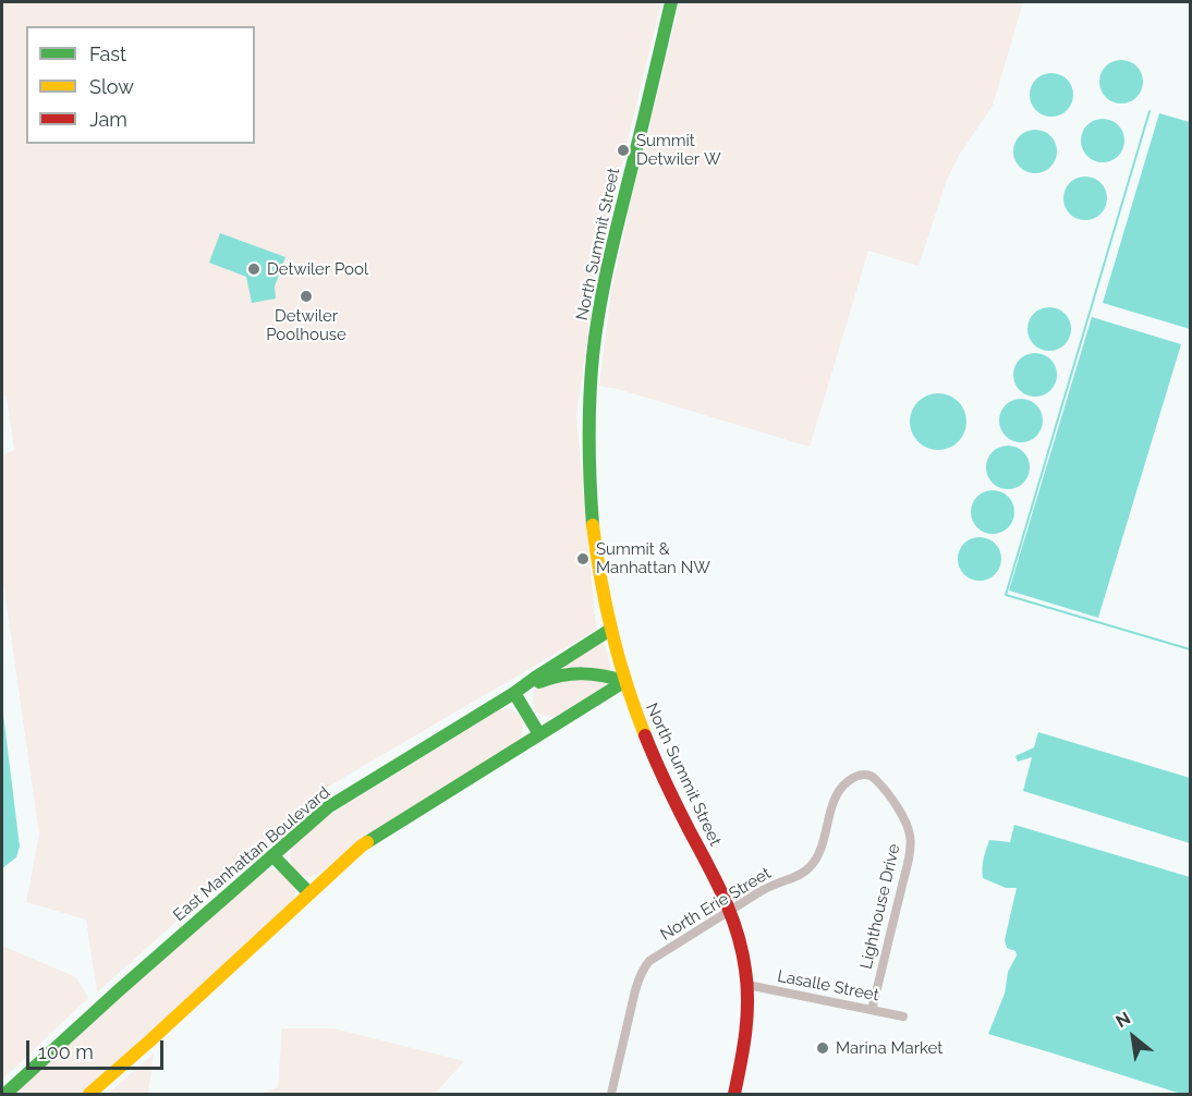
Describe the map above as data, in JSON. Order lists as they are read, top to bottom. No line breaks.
{"streets":{"street":["North Summit Street","East Manhattan Boulevard","North Erie Street","Lighthouse Drive","Lasalle Street"]},"crossings":[["North Summit Street","East Manhattan Boulevard"],["North Summit Street","North Erie Street"],["North Summit Street","Lasalle Street"],["North Erie Street","Lighthouse Drive"],["Lighthouse Drive","Lasalle Street"]],"places":["Summit Detwiler W","Detwiler Pool","Detwiler Poolhouse","Summit & Manhattan NW","Marina Market"],"legend":["Fast","Slow","Jam"],"scale_bar":"100 m","north":"top left"}
